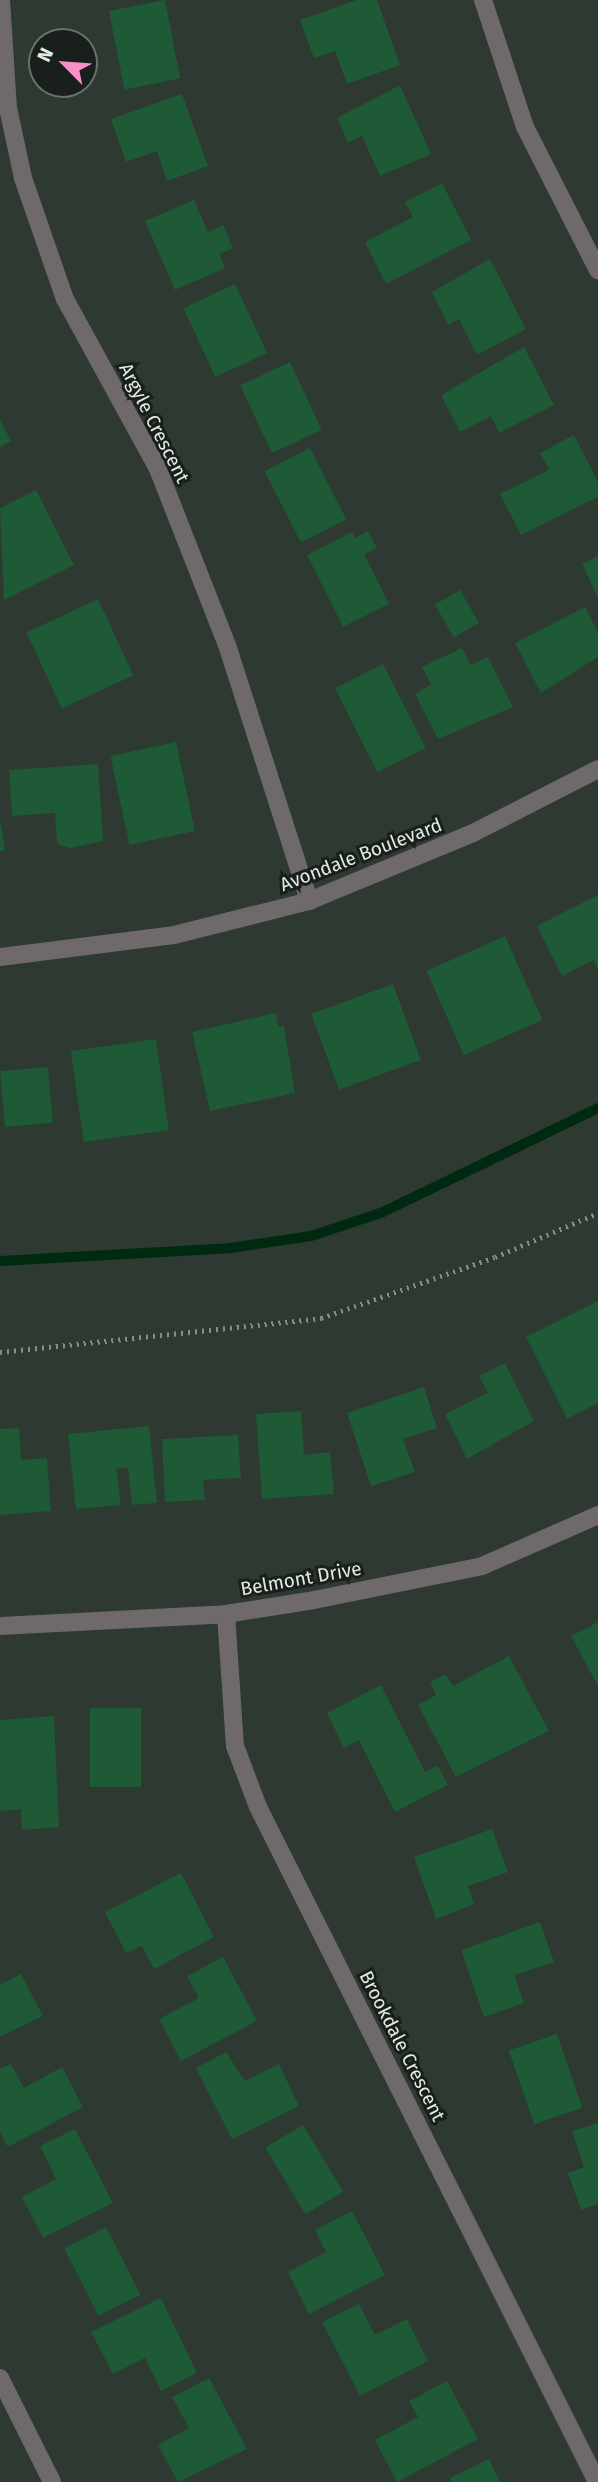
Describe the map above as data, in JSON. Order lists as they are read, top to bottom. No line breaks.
{"streets":{"street":["Argyle Crescent","Avondale Boulevard","Belmont Drive","Brookdale Crescent"]},"crossings":[["Argyle Crescent","Avondale Boulevard"],["Belmont Drive","Brookdale Crescent"]],"north":"top left"}
